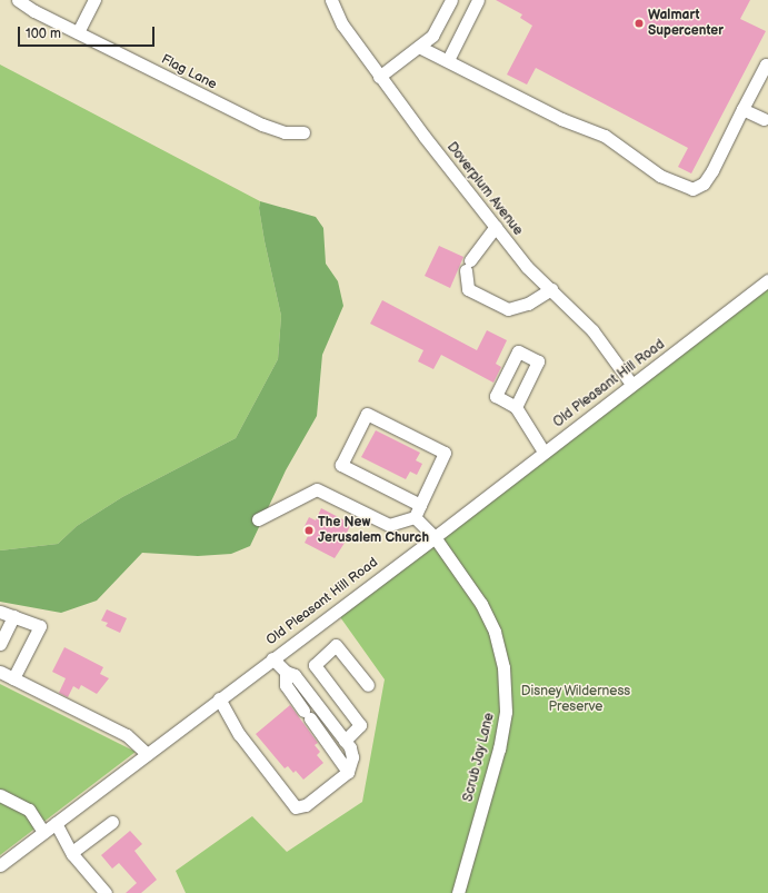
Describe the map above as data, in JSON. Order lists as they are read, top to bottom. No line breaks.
{"streets":{"street":["Flag Lane","Doverplum Avenue","Old Pleasant Hill Road","Scrub Jay Lane"]},"crossings":[["Doverplum Avenue","Old Pleasant Hill Road"],["Old Pleasant Hill Road","Scrub Jay Lane"]],"parks":["Disney Wilderness Preserve"],"places":["Walmart Supercenter","The New Jerusalem Church"],"scale_bar":"100 m"}
